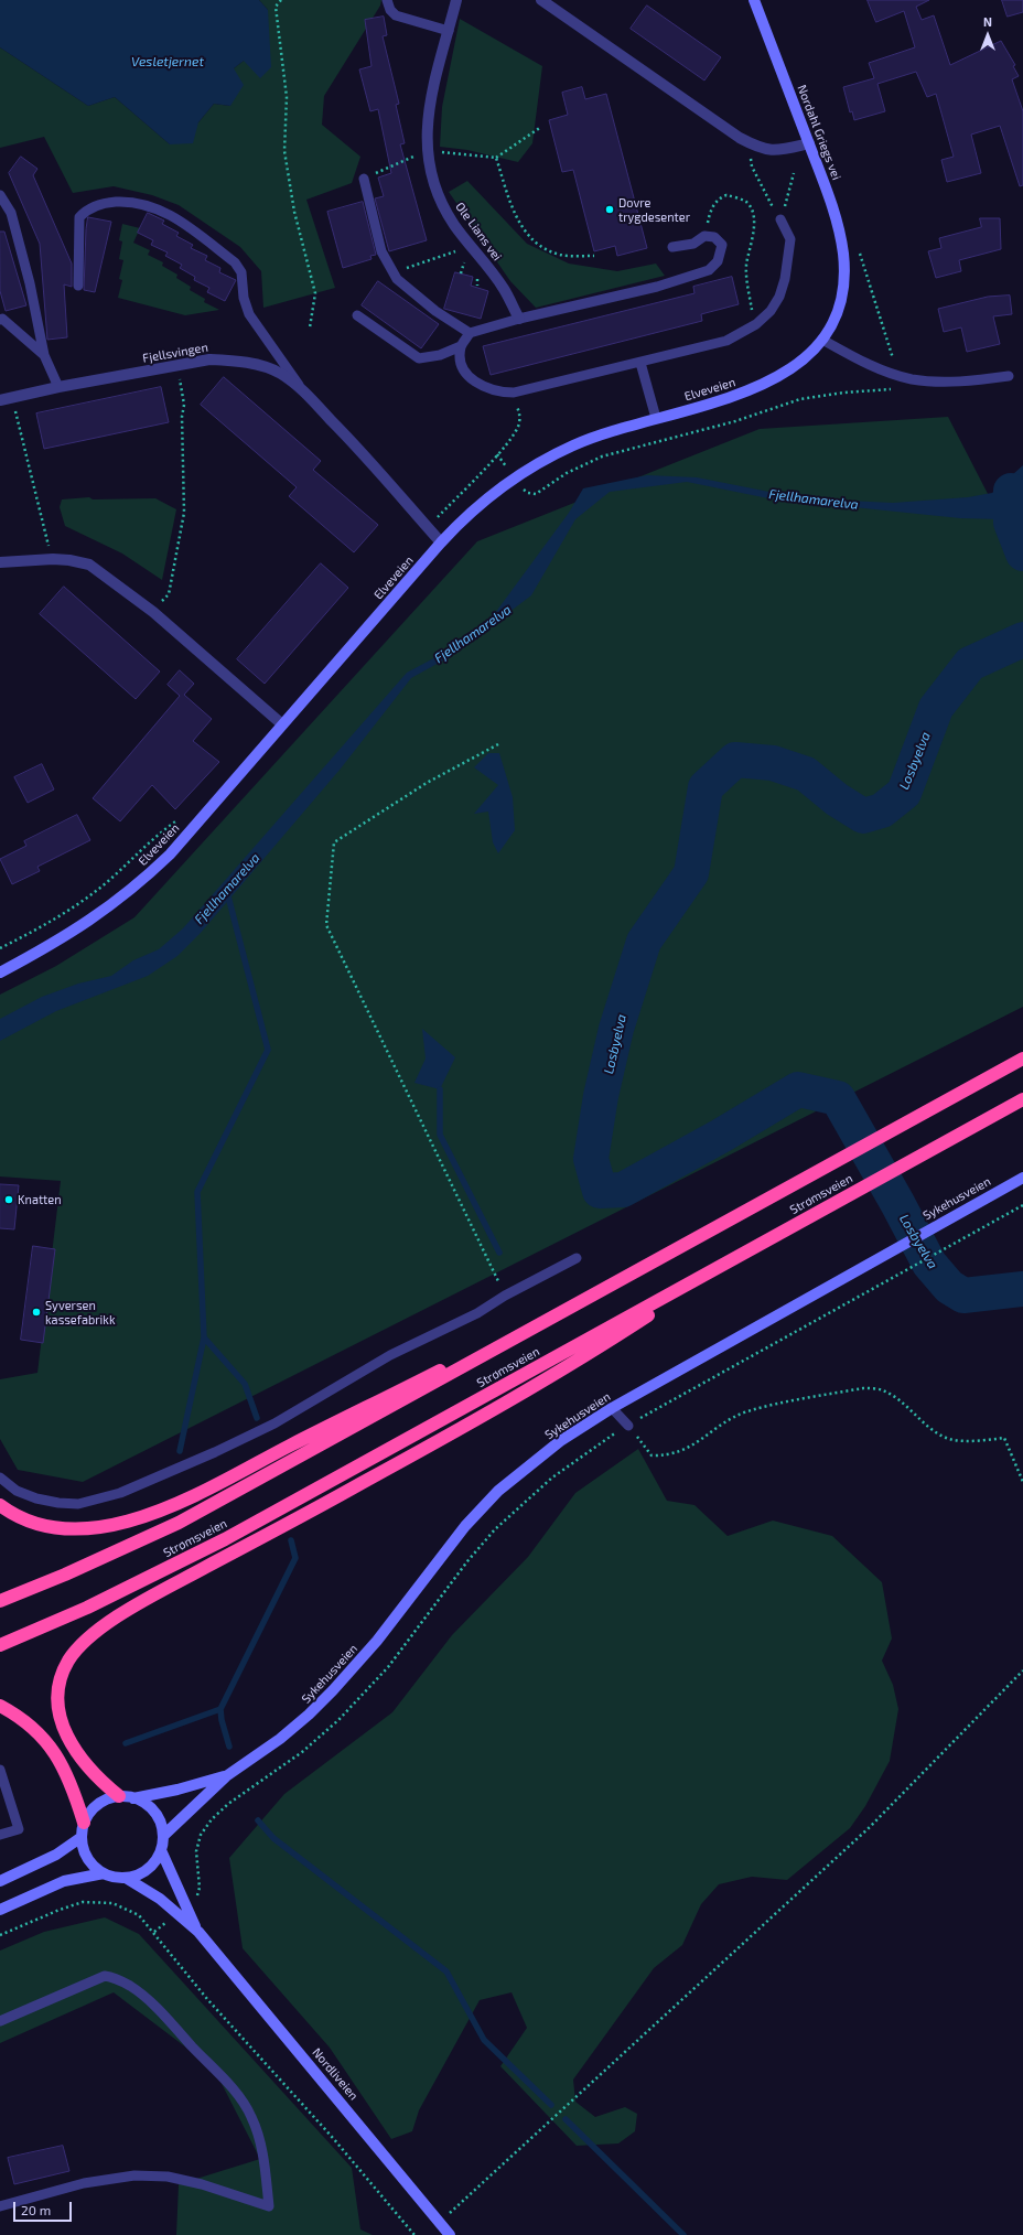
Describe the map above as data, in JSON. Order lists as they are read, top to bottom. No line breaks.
{"streets":{"highway":["Strømsveien"],"main road":["Nordahl Griegs vei","Elveveien","Sykehusveien","Nordliveien"],"street":["Ole Lians vei","Fjellsvingen"]},"crossings":[["Nordahl Griegs vei","Elveveien"],["Fjellsvingen","Elveveien"],["Sykehusveien","Nordliveien"]],"water":["Vesletjernet","Fjellhamarelva","Losbyelva"],"places":["Dovre trygdesenter","Knatten","Syversen kassefabrikk"],"scale_bar":"20 m","north":"top"}
